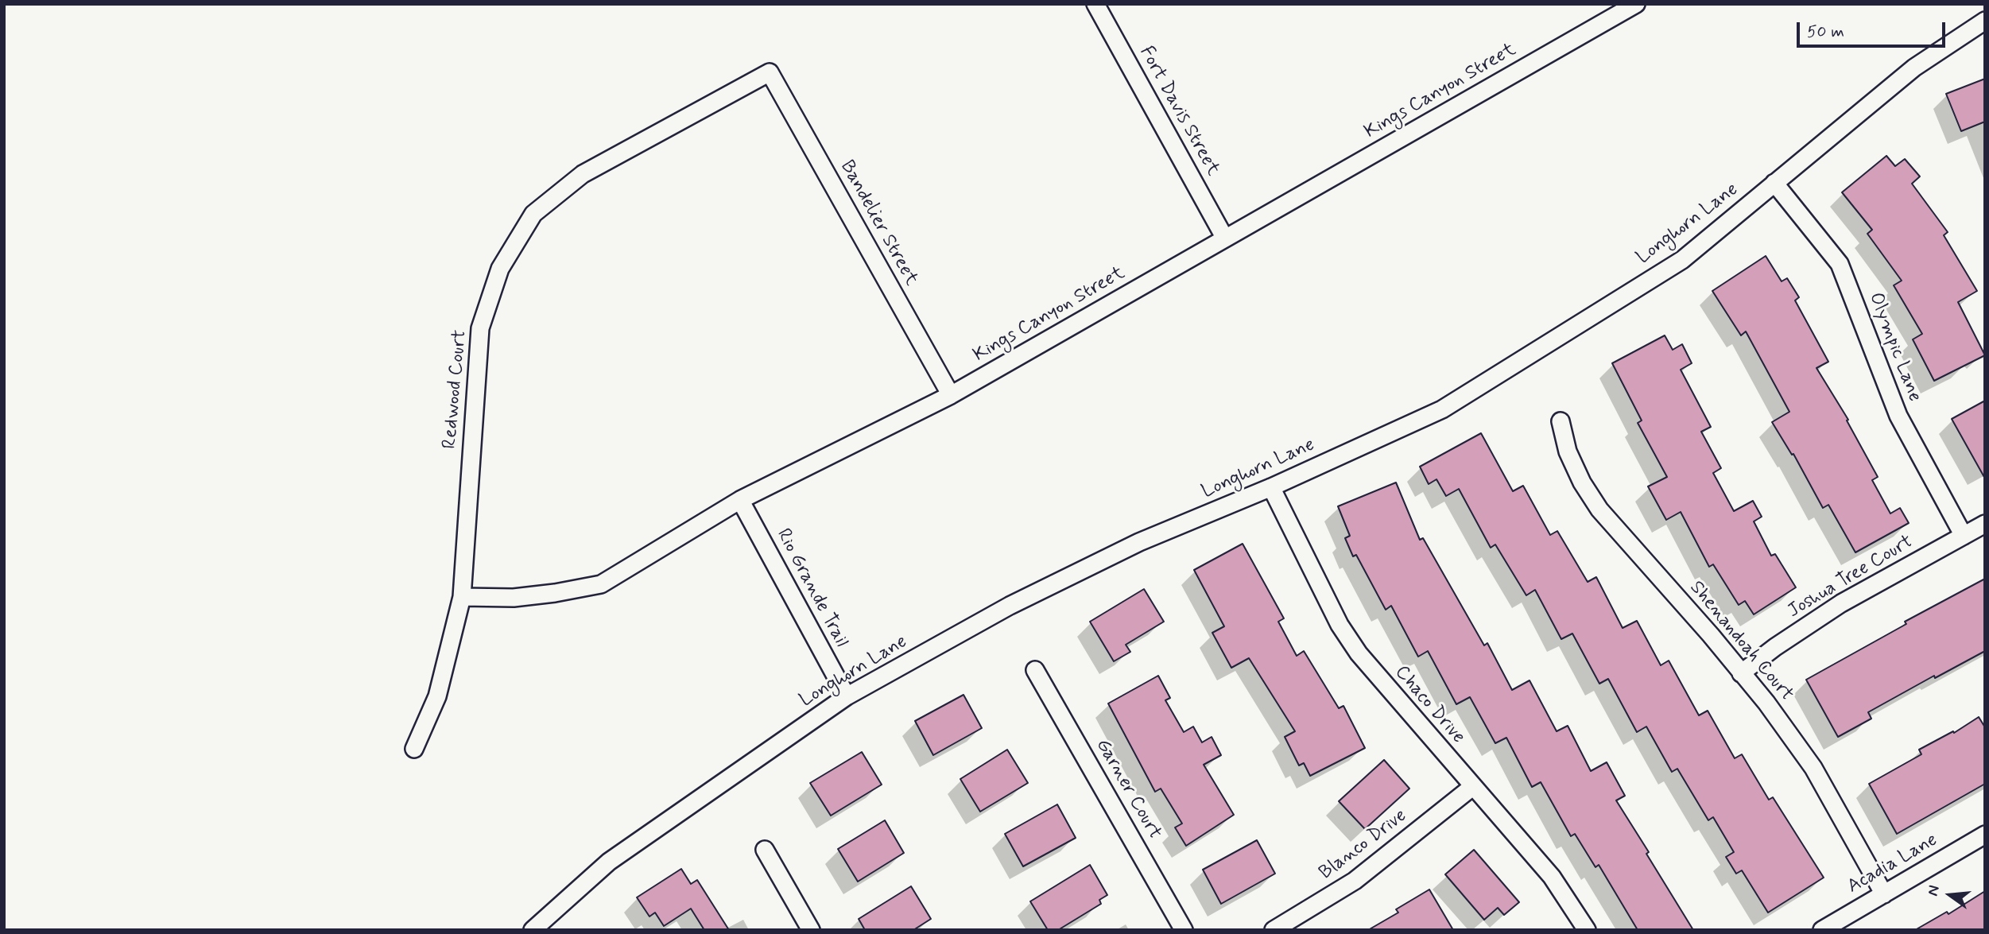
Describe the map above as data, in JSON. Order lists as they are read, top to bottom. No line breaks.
{"streets":{"street":["Kings Canyon Street","Fort Davis Street","Bandelier Street","Longhorn Lane","Olympic Lane","Redwood Court","Joshua Tree Court","Rio Grande Trail","Shenandoah Court","Chaco Drive","Garner Court","Blanco Drive","Acadia Lane"]},"crossings":[["Kings Canyon Street","Fort Davis Street"],["Kings Canyon Street","Bandelier Street"],["Kings Canyon Street","Redwood Court"],["Kings Canyon Street","Rio Grande Trail"],["Bandelier Street","Redwood Court"],["Longhorn Lane","Olympic Lane"],["Longhorn Lane","Rio Grande Trail"],["Longhorn Lane","Chaco Drive"],["Olympic Lane","Joshua Tree Court"],["Joshua Tree Court","Shenandoah Court"],["Shenandoah Court","Acadia Lane"],["Chaco Drive","Blanco Drive"]],"scale_bar":"50 m","north":"left"}
